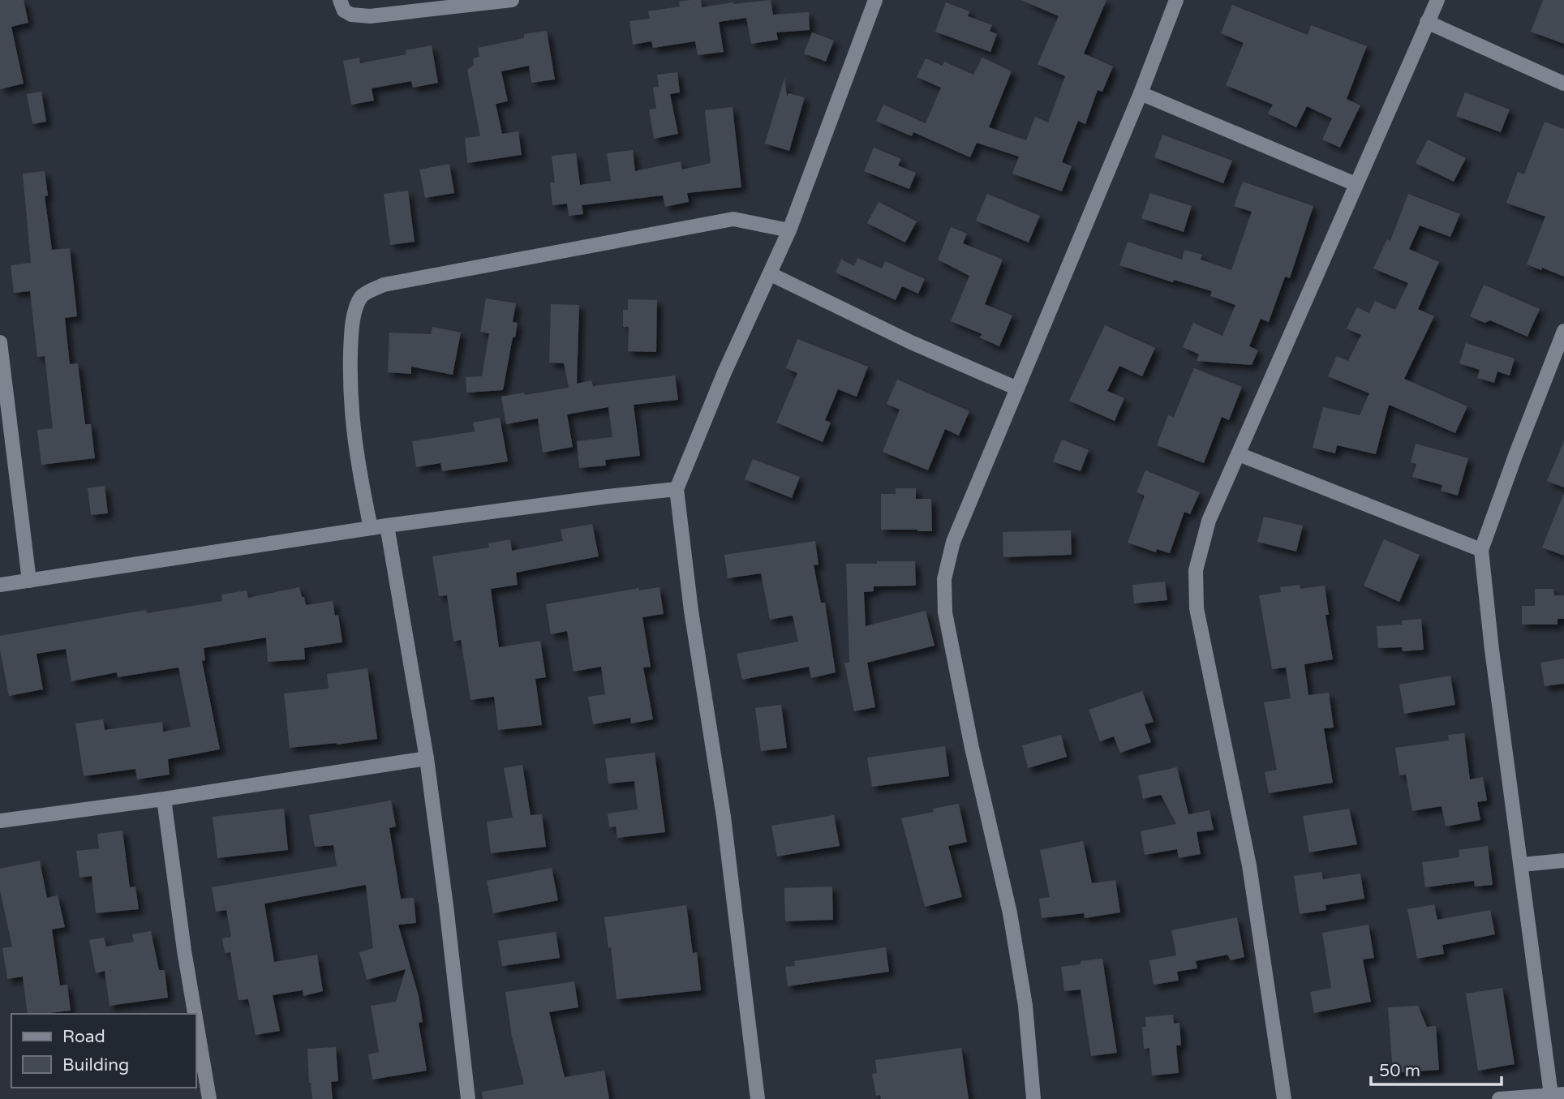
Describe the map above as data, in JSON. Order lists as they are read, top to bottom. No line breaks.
{"legend":["Road","Building"],"scale_bar":"50 m"}
